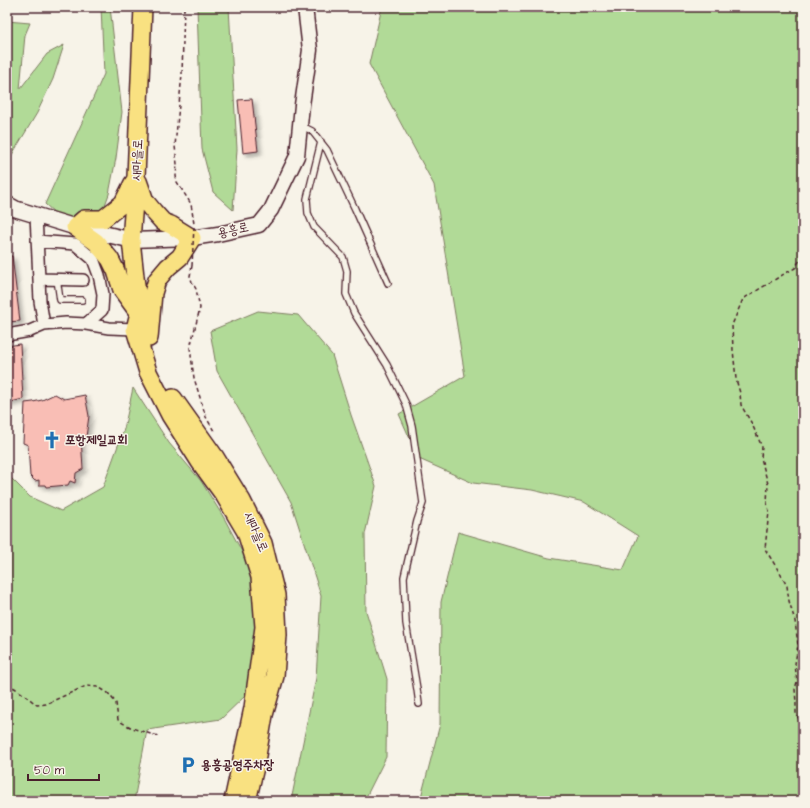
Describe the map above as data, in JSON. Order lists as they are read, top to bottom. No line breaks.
{"streets":{"main road":["새마을로","용흥로"]},"crossings":[["새마을로","용흥로"]],"places":{"church":["포항제일교회"],"parking":["용흥공영주차장"]},"scale_bar":"50 m"}
